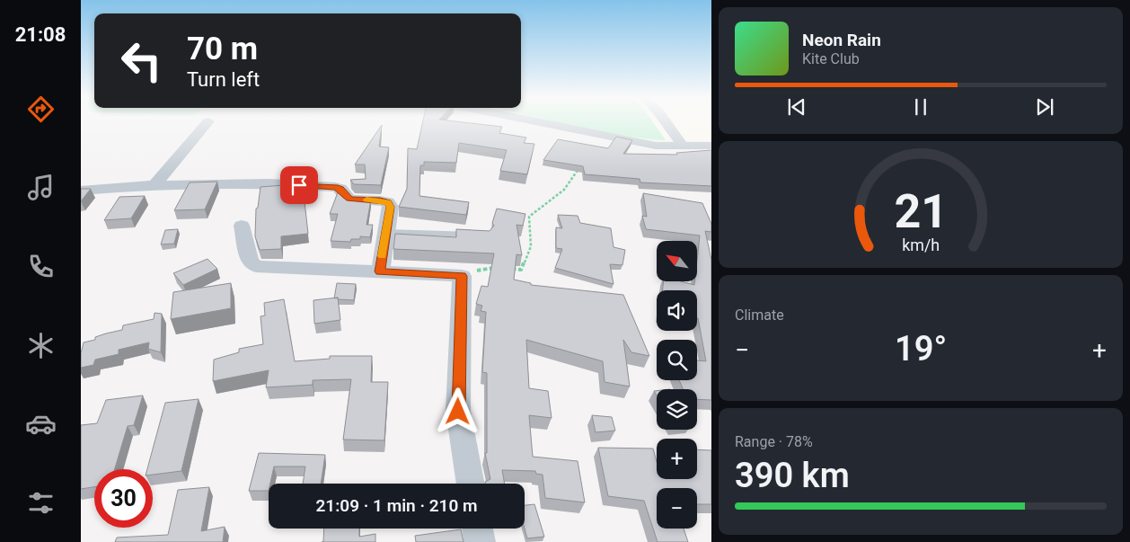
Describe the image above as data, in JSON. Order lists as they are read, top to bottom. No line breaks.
{"north":"top left","page":{"tabs":"21:08","turn":["70 m","Turn left"],"song":["Neon Rain","Kite Club"],"map_buttons":["+","−"],"tile":["Climate",["Range · 78%","390 km"]],"heat":["−","19°","+"],"limit":"30","trip":"21:09 · 1 min · 210 m","gauge":["21","km/h"]}}
